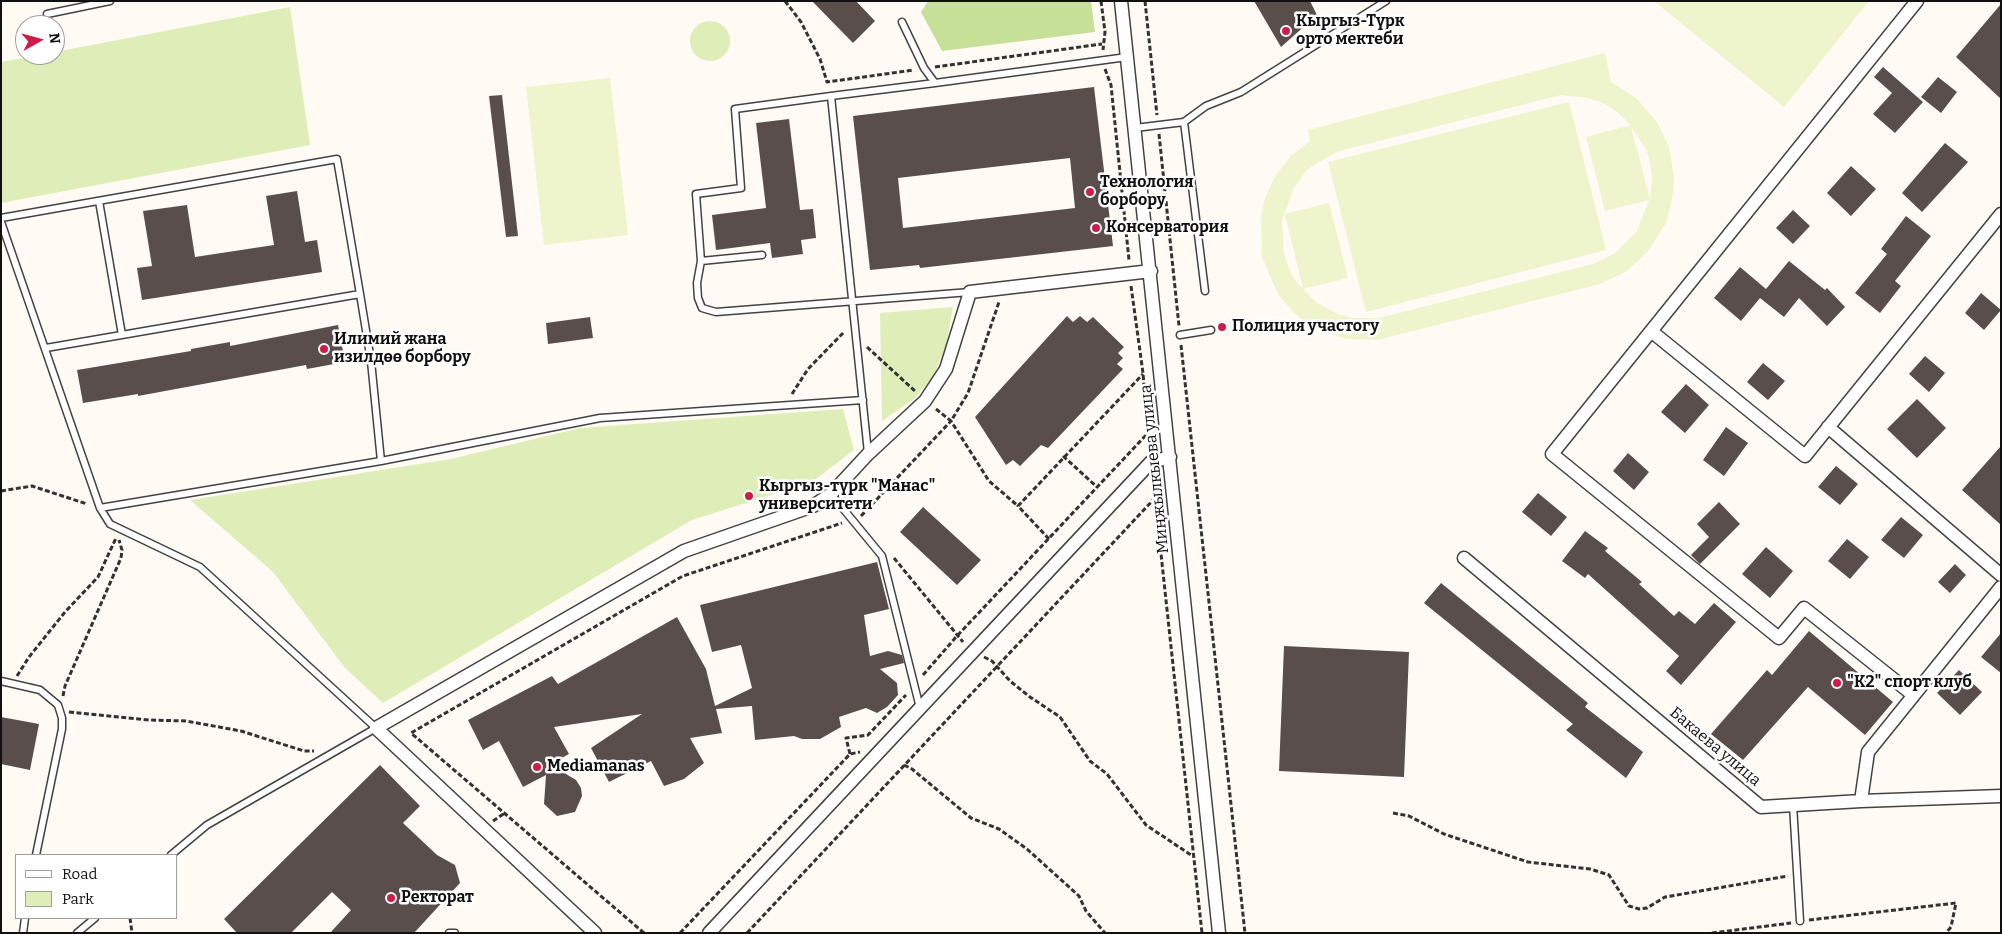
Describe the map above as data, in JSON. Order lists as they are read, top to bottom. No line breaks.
{"streets":{"street":["Миңжылкыева улица","Бакаева улица"]},"places":["Кыргыз-Түрк орто мектеби","Технология борбору","Консерватория","Полиция участогу","Илимий жана изилдөө борбору","Кыргыз-түрк \"Манас\" университети","\"К2\" спорт клуб","Mediamanas","Ректорат"],"legend":["Road","Park"],"north":"right"}
